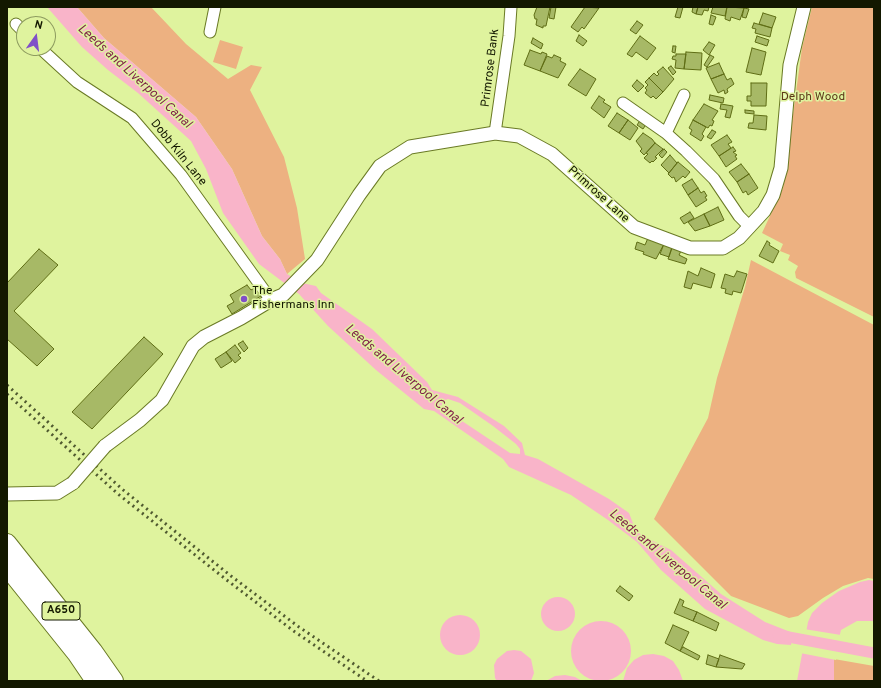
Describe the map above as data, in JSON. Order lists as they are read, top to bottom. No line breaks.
{"streets":{"highway":["A650"],"street":["Primrose Bank","Dobb Kiln Lane","Primrose Lane"]},"crossings":[["Primrose Bank","Primrose Lane"],["Dobb Kiln Lane","Primrose Lane"]],"water":["Leeds and Liverpool Canal"],"parks":["Delph Wood"],"places":["The Fishermans Inn"],"north":"top"}
